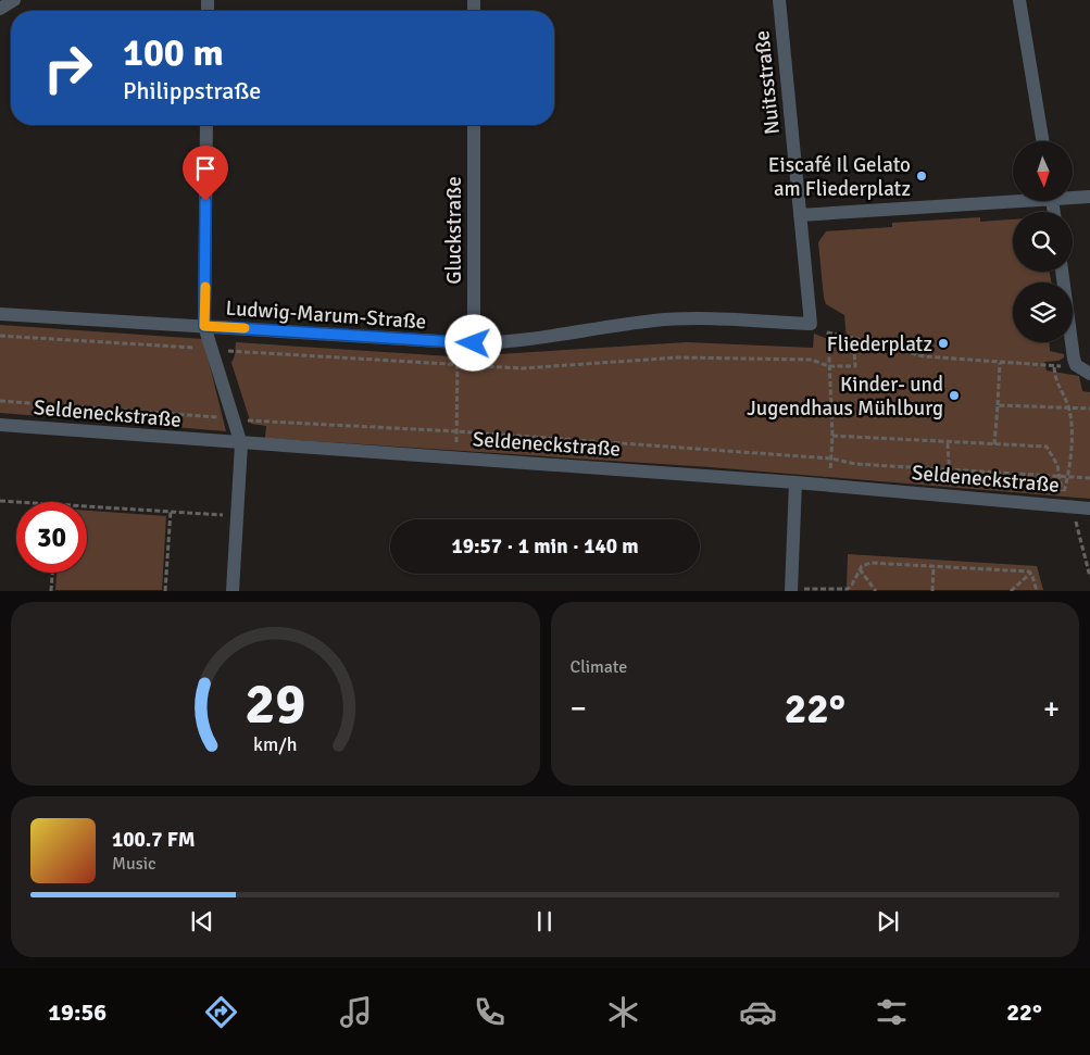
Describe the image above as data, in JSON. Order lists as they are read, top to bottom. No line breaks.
{"streets":{"street":["Nuitsstraße","Gluckstraße","Ludwig-Marum-Straße","Seldeneckstraße"]},"crossings":[["Nuitsstraße","Ludwig-Marum-Straße"],["Gluckstraße","Ludwig-Marum-Straße"]],"places":["Eiscafé Il Gelato am Fliederplatz","Fliederplatz","Kinder- und Jugendhaus Mühlburg"],"north":"bottom","page":{"turn":["100 m","Philippstraße"],"limit":"30","trip":"19:57 · 1 min · 140 m","tile":"Climate","heat":["−","22°","+"],"song":["100.7 FM","Music"],"tabs":["19:56","22°"],"gauge":["29","km/h"]}}
